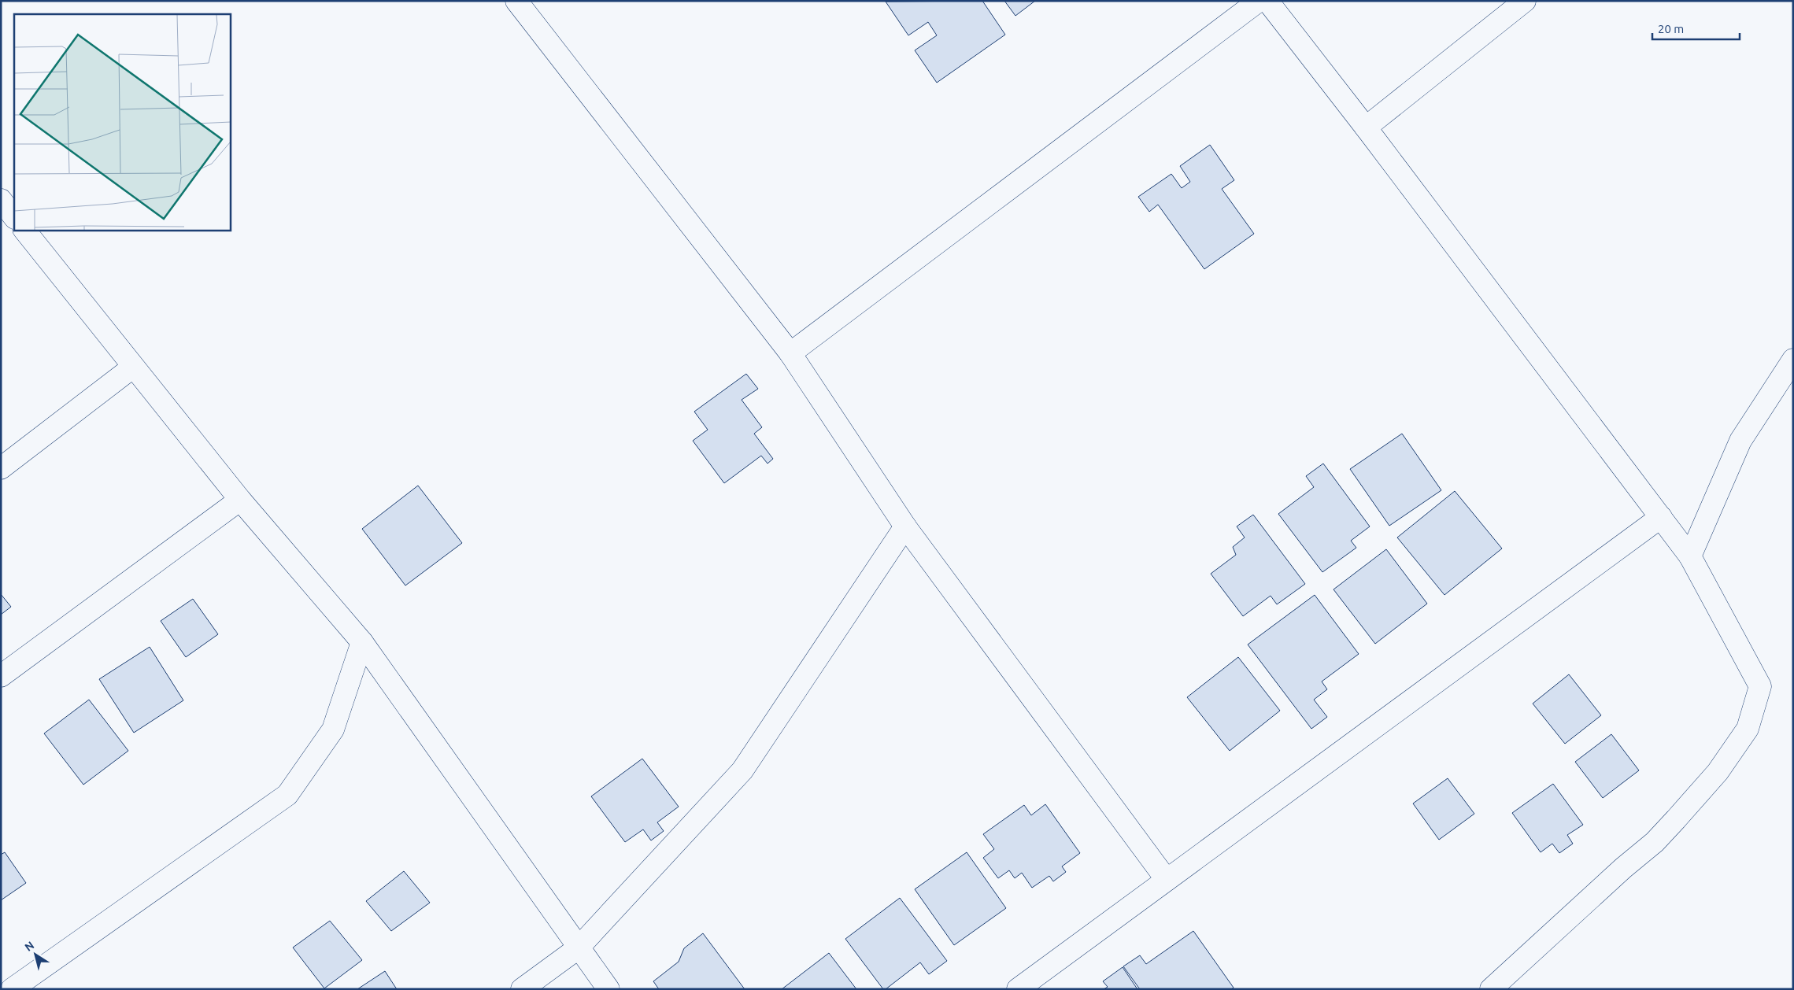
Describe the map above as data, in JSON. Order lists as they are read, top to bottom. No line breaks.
{"scale_bar":"20 m","north":"top left"}
